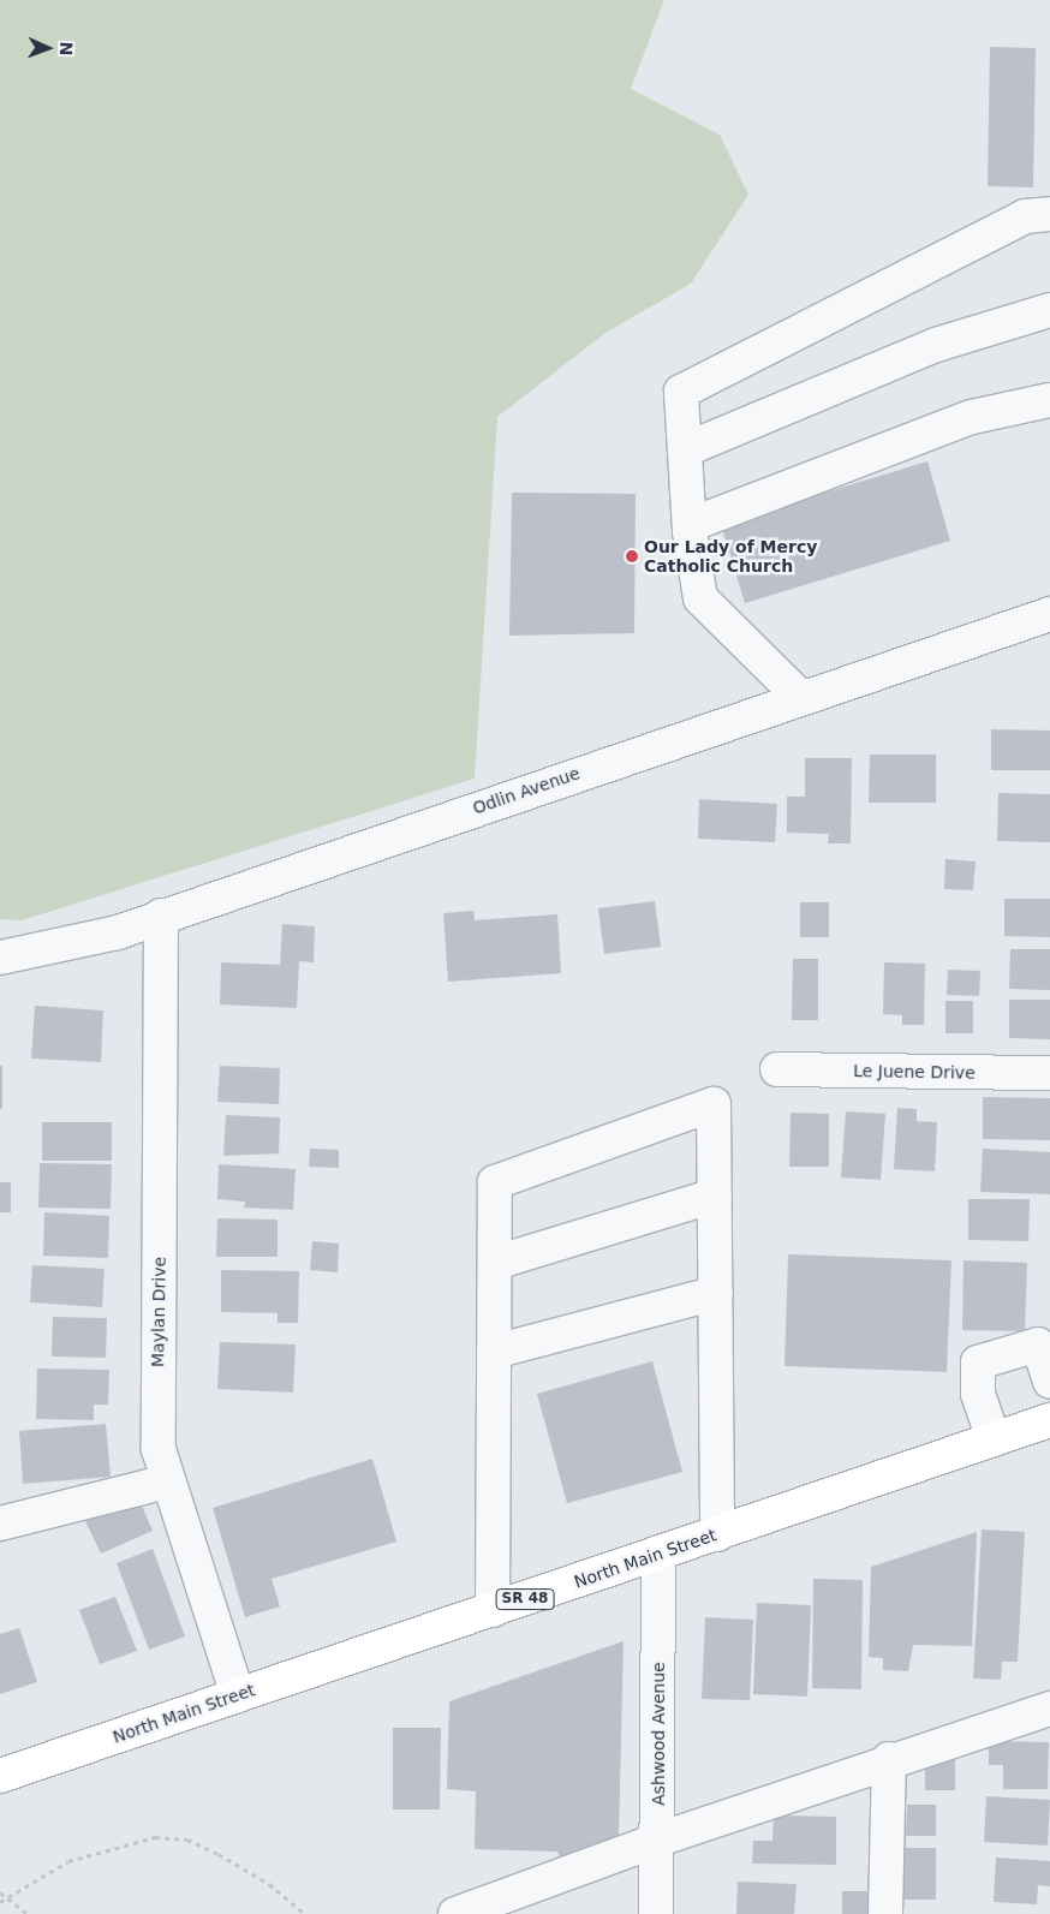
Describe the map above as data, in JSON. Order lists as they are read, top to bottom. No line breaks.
{"streets":{"main road":["North Main Street","SR 48"],"street":["Odlin Avenue","Le Juene Drive","Maylan Drive","Ashwood Avenue"]},"crossings":[["Odlin Avenue","Maylan Drive"],["Maylan Drive","North Main Street"],["North Main Street","Ashwood Avenue"]],"places":["Our Lady of Mercy Catholic Church"],"north":"right"}
